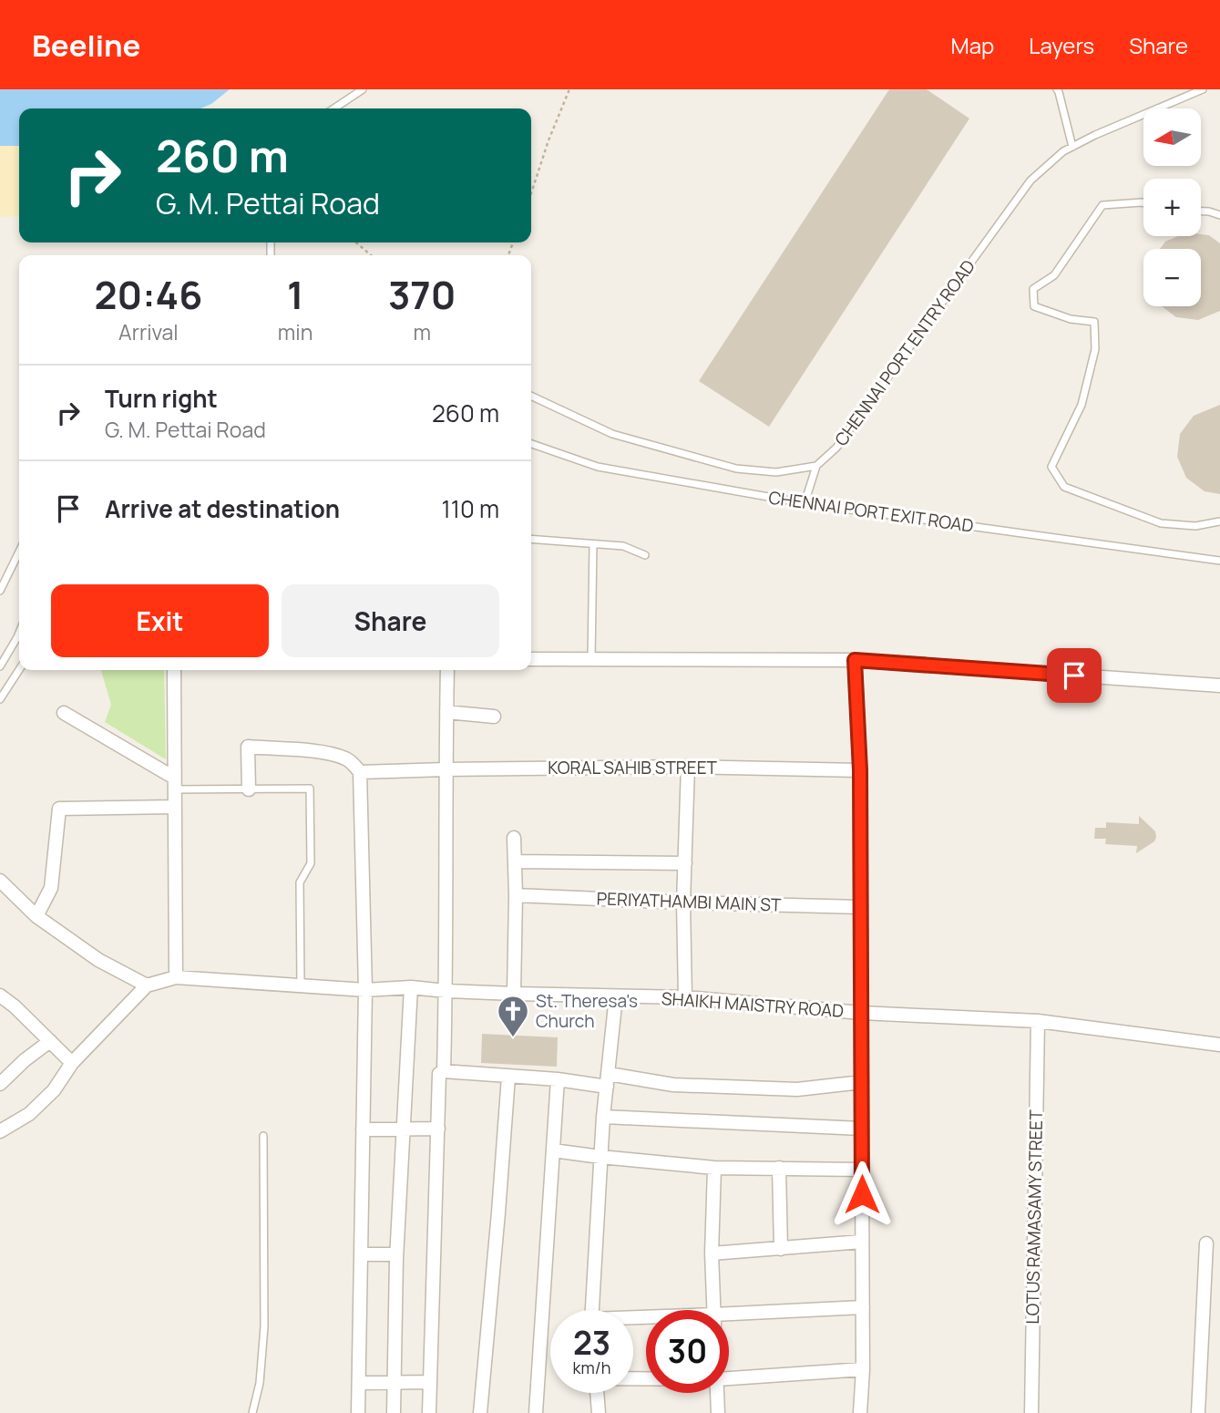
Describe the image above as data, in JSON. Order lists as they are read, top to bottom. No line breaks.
{"streets":{"street":["KORAL SAHIB STREET","PERIYATHAMBI MAIN ST","SHAIKH MAISTRY ROAD","LOTUS RAMASAMY STREET"],"lane":["CHENNAI PORT ENTRY ROAD","CHENNAI PORT EXIT ROAD"]},"crossings":[["SHAIKH MAISTRY ROAD","LOTUS RAMASAMY STREET"]],"places":{"church":["St. Theresa's Church"]},"north":"left","page":{"header":"Beeline","nav":["Map","Layers","Share"],"map_buttons":["+","−"],"turn":["260 m","G. M. Pettai Road"],"eta":["20:46","Arrival","1","min","370","m"],"list":[{"name":"Turn right","note":"G. M. Pettai Road","value":"260 m"},{"name":"Arrive at destination","value":"110 m"}],"buttons":["Exit","Share"],"speed":"23 km/h","limit":"30"}}
